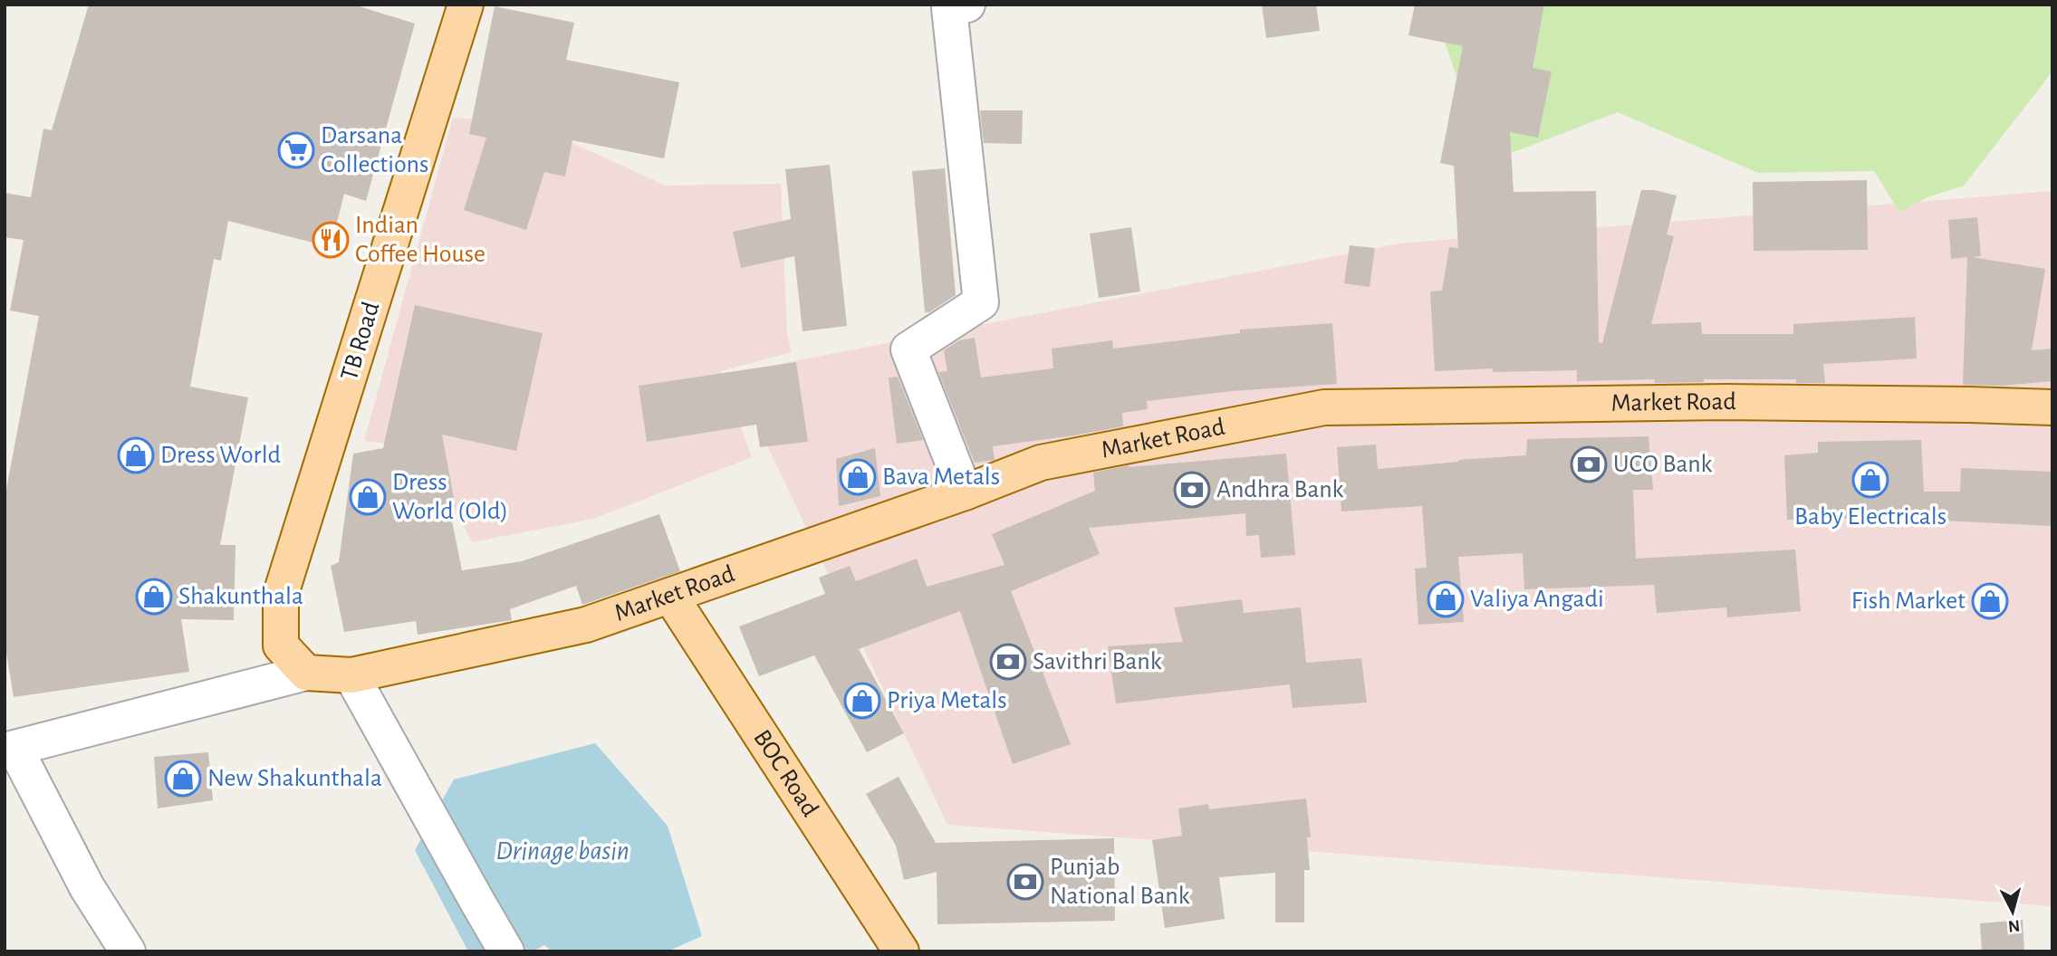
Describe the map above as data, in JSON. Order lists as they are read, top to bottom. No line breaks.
{"streets":{"main road":["TB Road","Market Road","BOC Road"]},"crossings":[["TB Road","Market Road"],["Market Road","BOC Road"]],"water":["Drinage basin"],"places":{"supermarket":["Darsana Collections"],"restaurant":["Indian Coffee House"],"shop":["Dress World","Bava Metals","Baby Electricals","Dress World (Old)","Shakunthala","Valiya Angadi","Fish Market","Priya Metals","New Shakunthala"],"bank":["UCO Bank","Andhra Bank","Savithri Bank","Punjab National Bank"]},"north":"bottom"}
